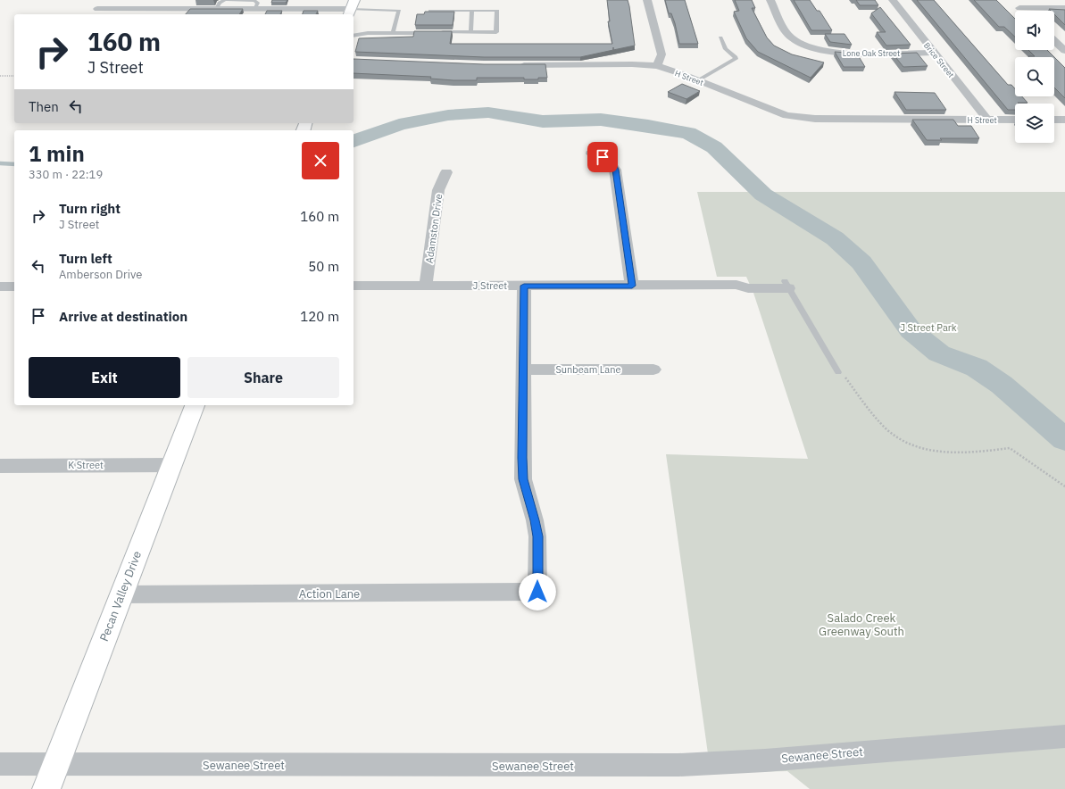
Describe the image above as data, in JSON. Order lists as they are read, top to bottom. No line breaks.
{"streets":{"main road":["Pecan Valley Drive"],"street":["Lone Oak Street","Brice Street","H Street","Adamston Drive","J Street","Sunbeam Lane","K Street","Action Lane","Sewanee Street"]},"crossings":[["Lone Oak Street","Brice Street"],["Brice Street","H Street"],["Adamston Drive","J Street"],["Sunbeam Lane","Action Lane"],["K Street","Pecan Valley Drive"],["Action Lane","Pecan Valley Drive"],["Pecan Valley Drive","Sewanee Street"]],"parks":["J Street Park","Salado Creek Greenway South"],"page":{"turn":["160 m","J Street"],"then":"Then","heading":["1 min","330 m · 22:19"],"list":[{"name":"Turn right","note":"J Street","value":"160 m"},{"name":"Turn left","note":"Amberson Drive","value":"50 m"},{"name":"Arrive at destination","value":"120 m"}],"buttons":["Exit","Share"]}}
